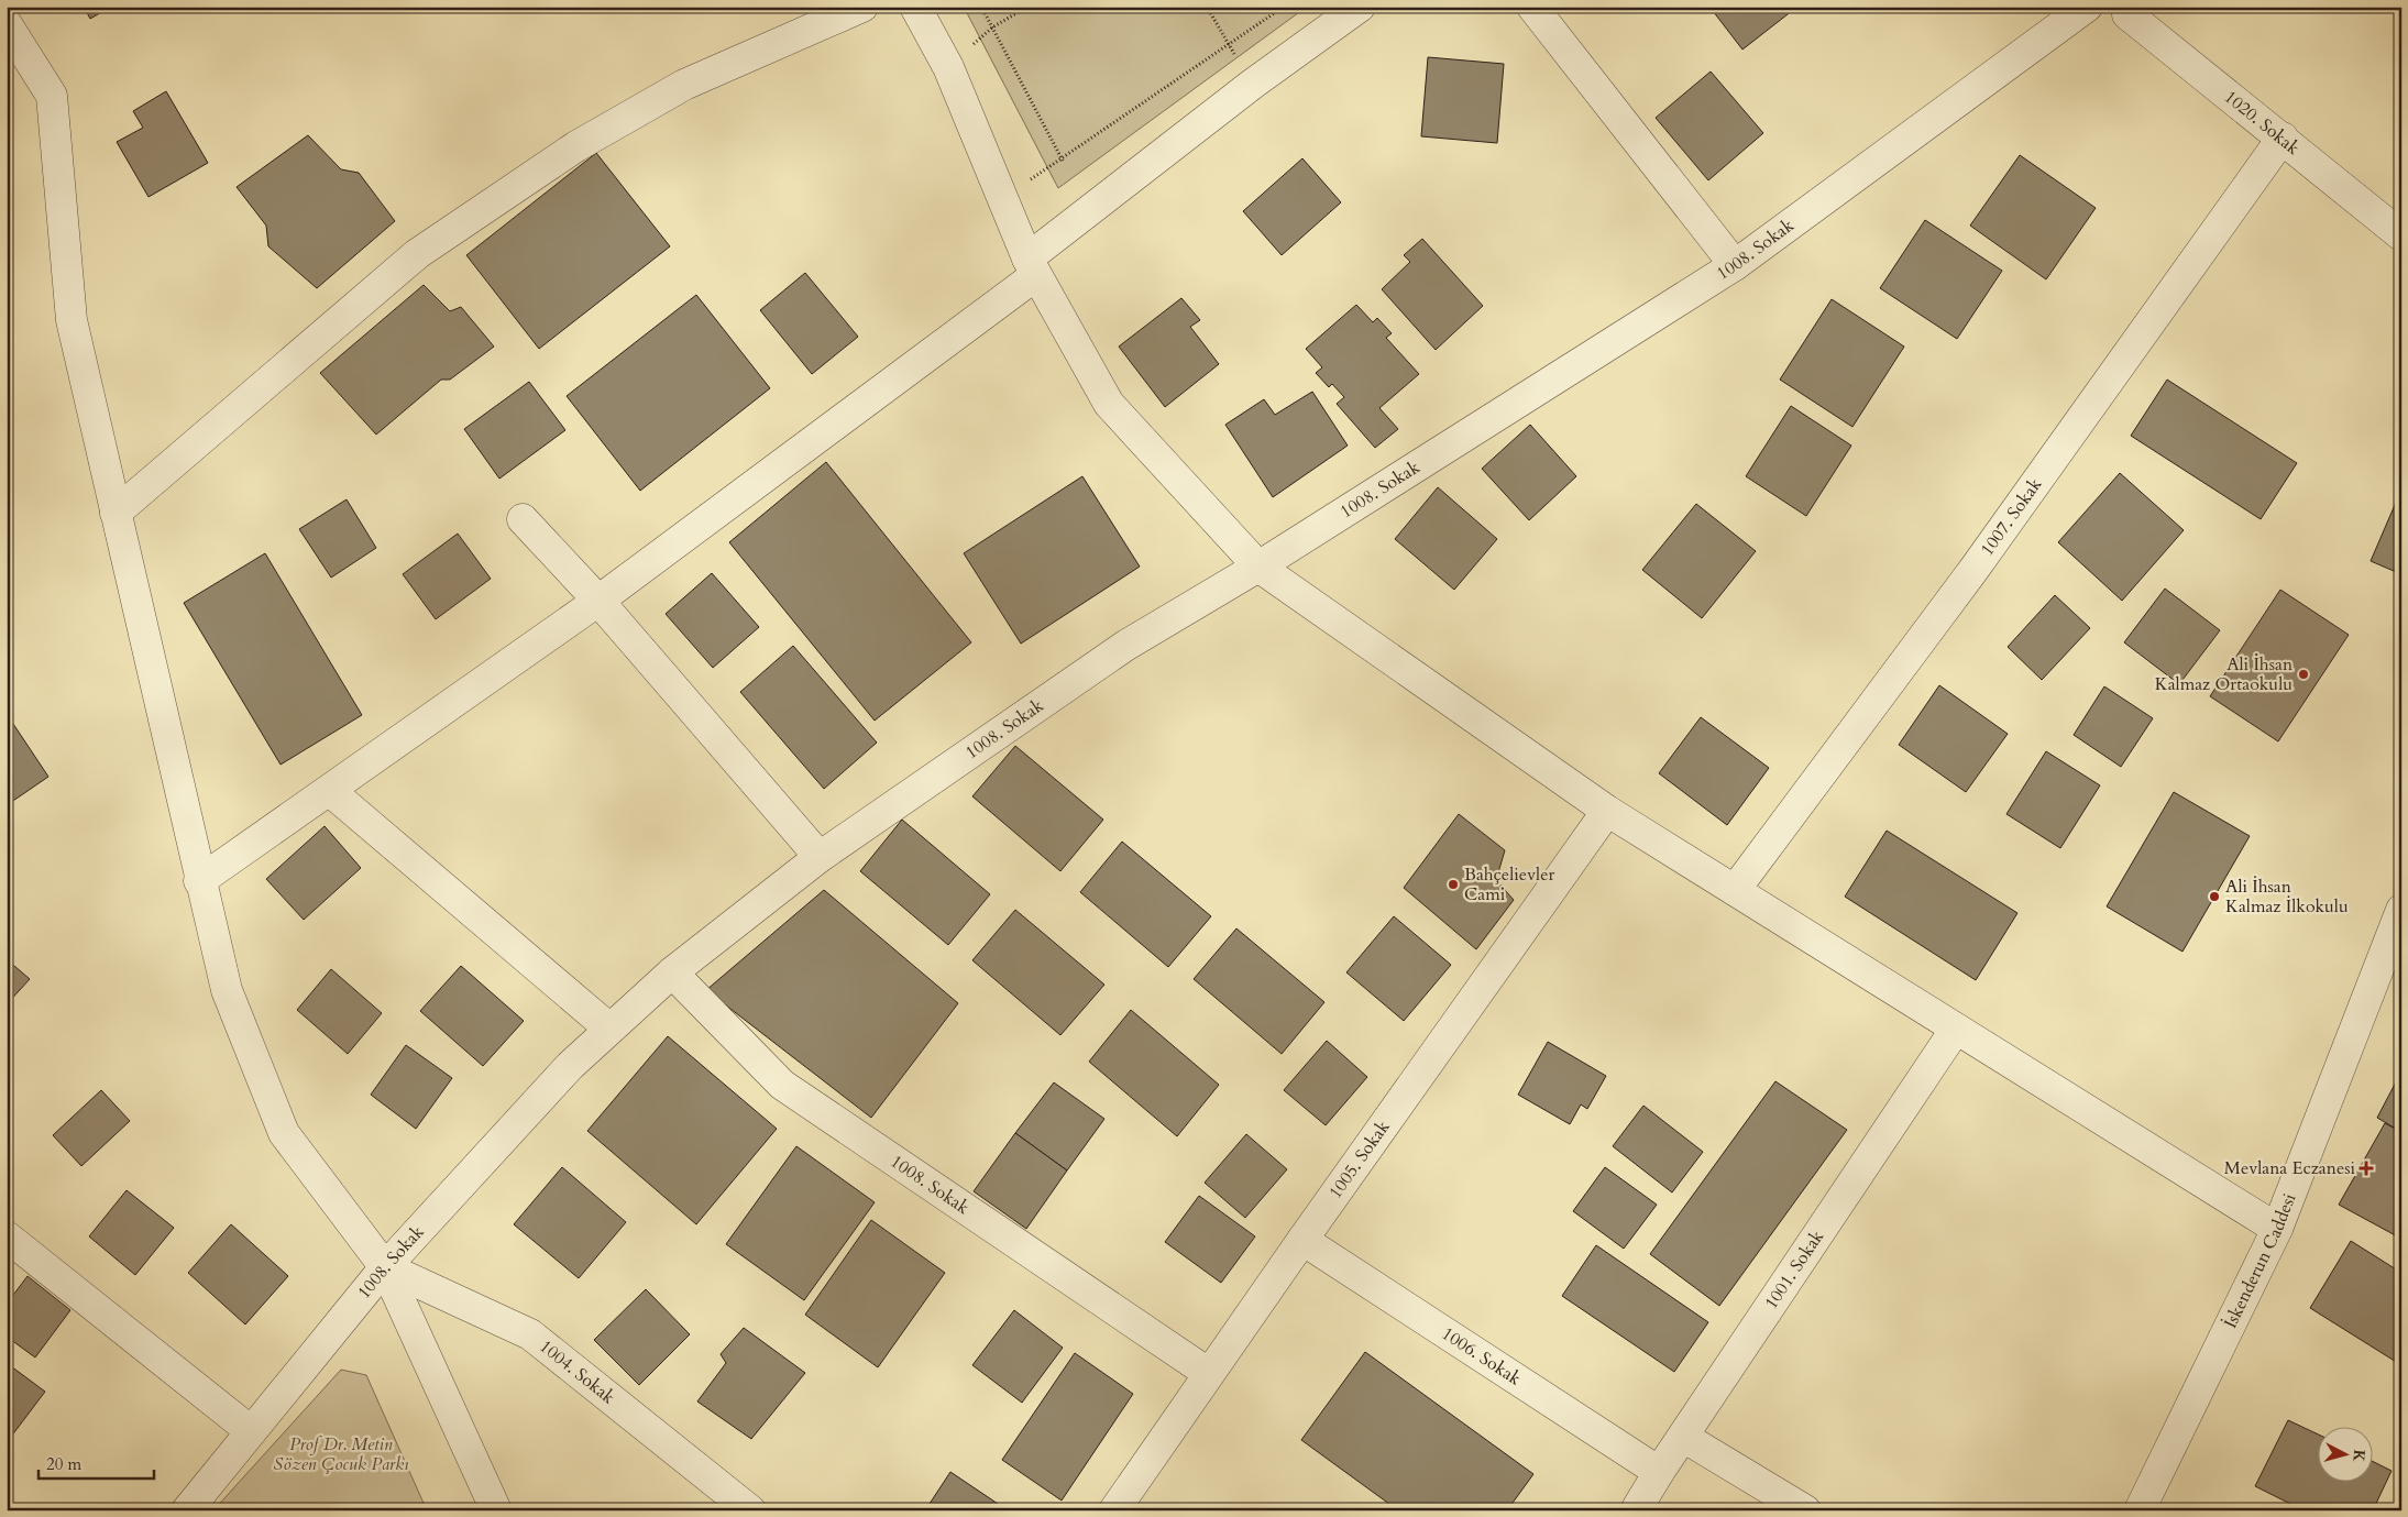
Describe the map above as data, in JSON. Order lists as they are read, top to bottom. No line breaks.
{"streets":{"street":["1020. Sokak","1008. Sokak","1007. Sokak","1005. Sokak","İskenderun Caddesi","1001. Sokak","1006. Sokak","1004. Sokak"]},"crossings":[["1020. Sokak","1007. Sokak"],["1008. Sokak","1005. Sokak"],["1008. Sokak","1004. Sokak"],["1005. Sokak","1006. Sokak"],["1001. Sokak","1006. Sokak"]],"parks":["Prof Dr. Metin Sözen Çocuk Parkı"],"places":{"other":["Ali İhsan Kalmaz Ortaokulu","Bahçelievler Cami","Ali İhsan Kalmaz İlkokulu"],"health":["Mevlana Eczanesi"]},"scale_bar":"20 m","north":"right"}
